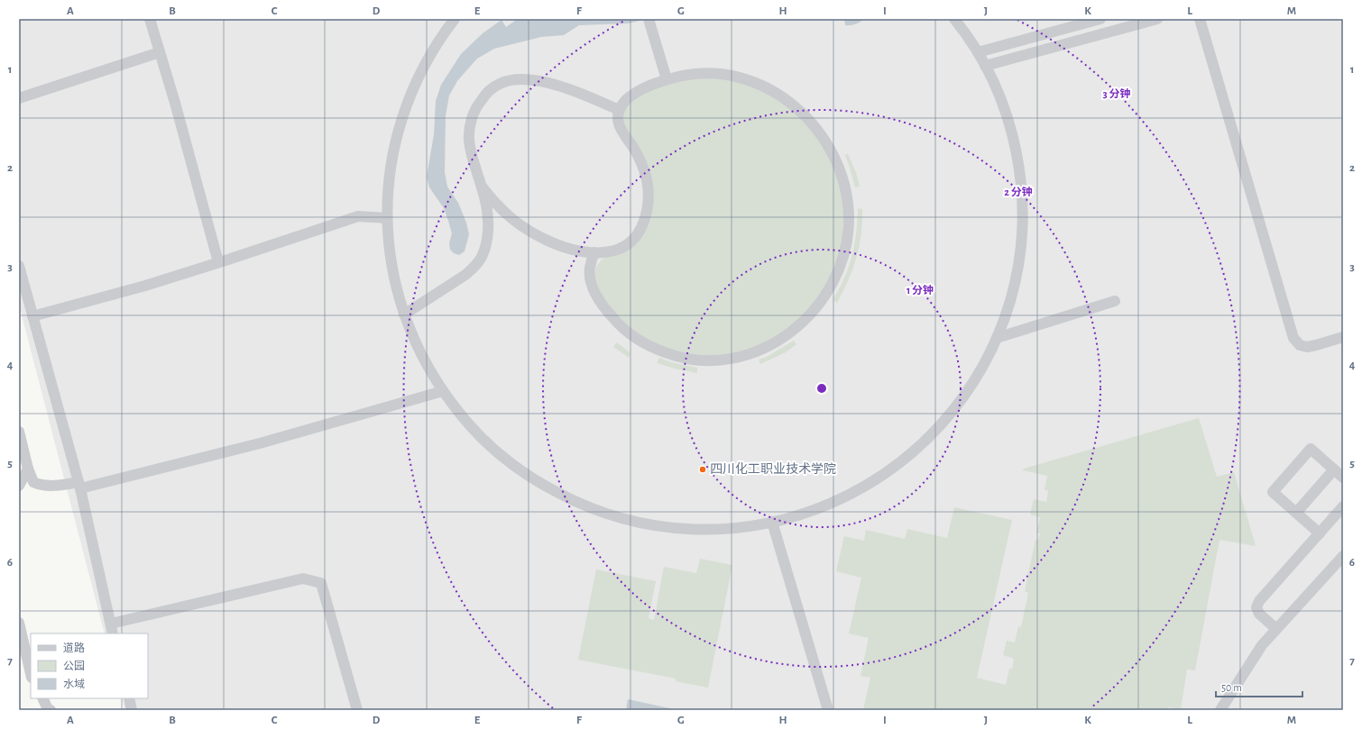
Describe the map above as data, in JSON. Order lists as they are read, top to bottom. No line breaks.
{"places":["四川化工职业技术学院"],"legend":["道路","公园","水域"],"scale_bar":"50 m","grid":{"columns":["A","B","C","D","E","F","G","H","I","J","K","L","M"],"rows":["1","2","3","4","5","6","7"]},"rings":["3 分钟","2 分钟","1 分钟"]}
